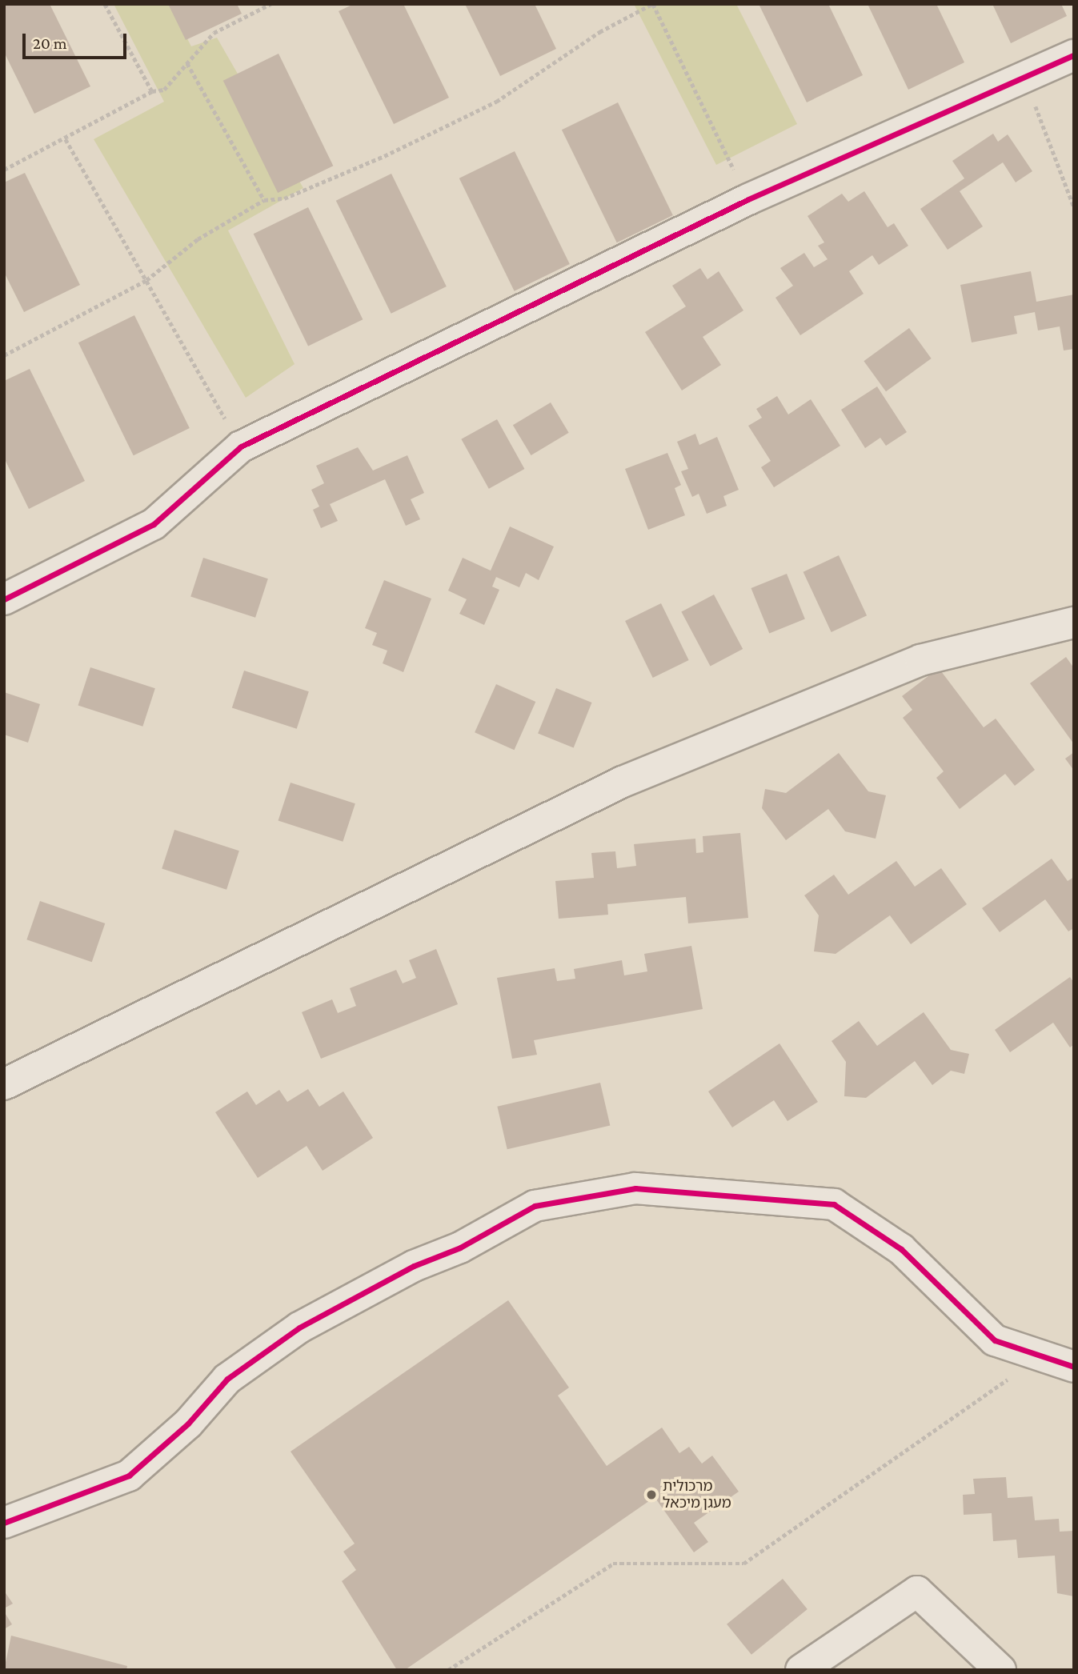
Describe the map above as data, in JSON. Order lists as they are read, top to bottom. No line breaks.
{"places":["מרכולית מעגן מיכאל"],"scale_bar":"20 m"}
